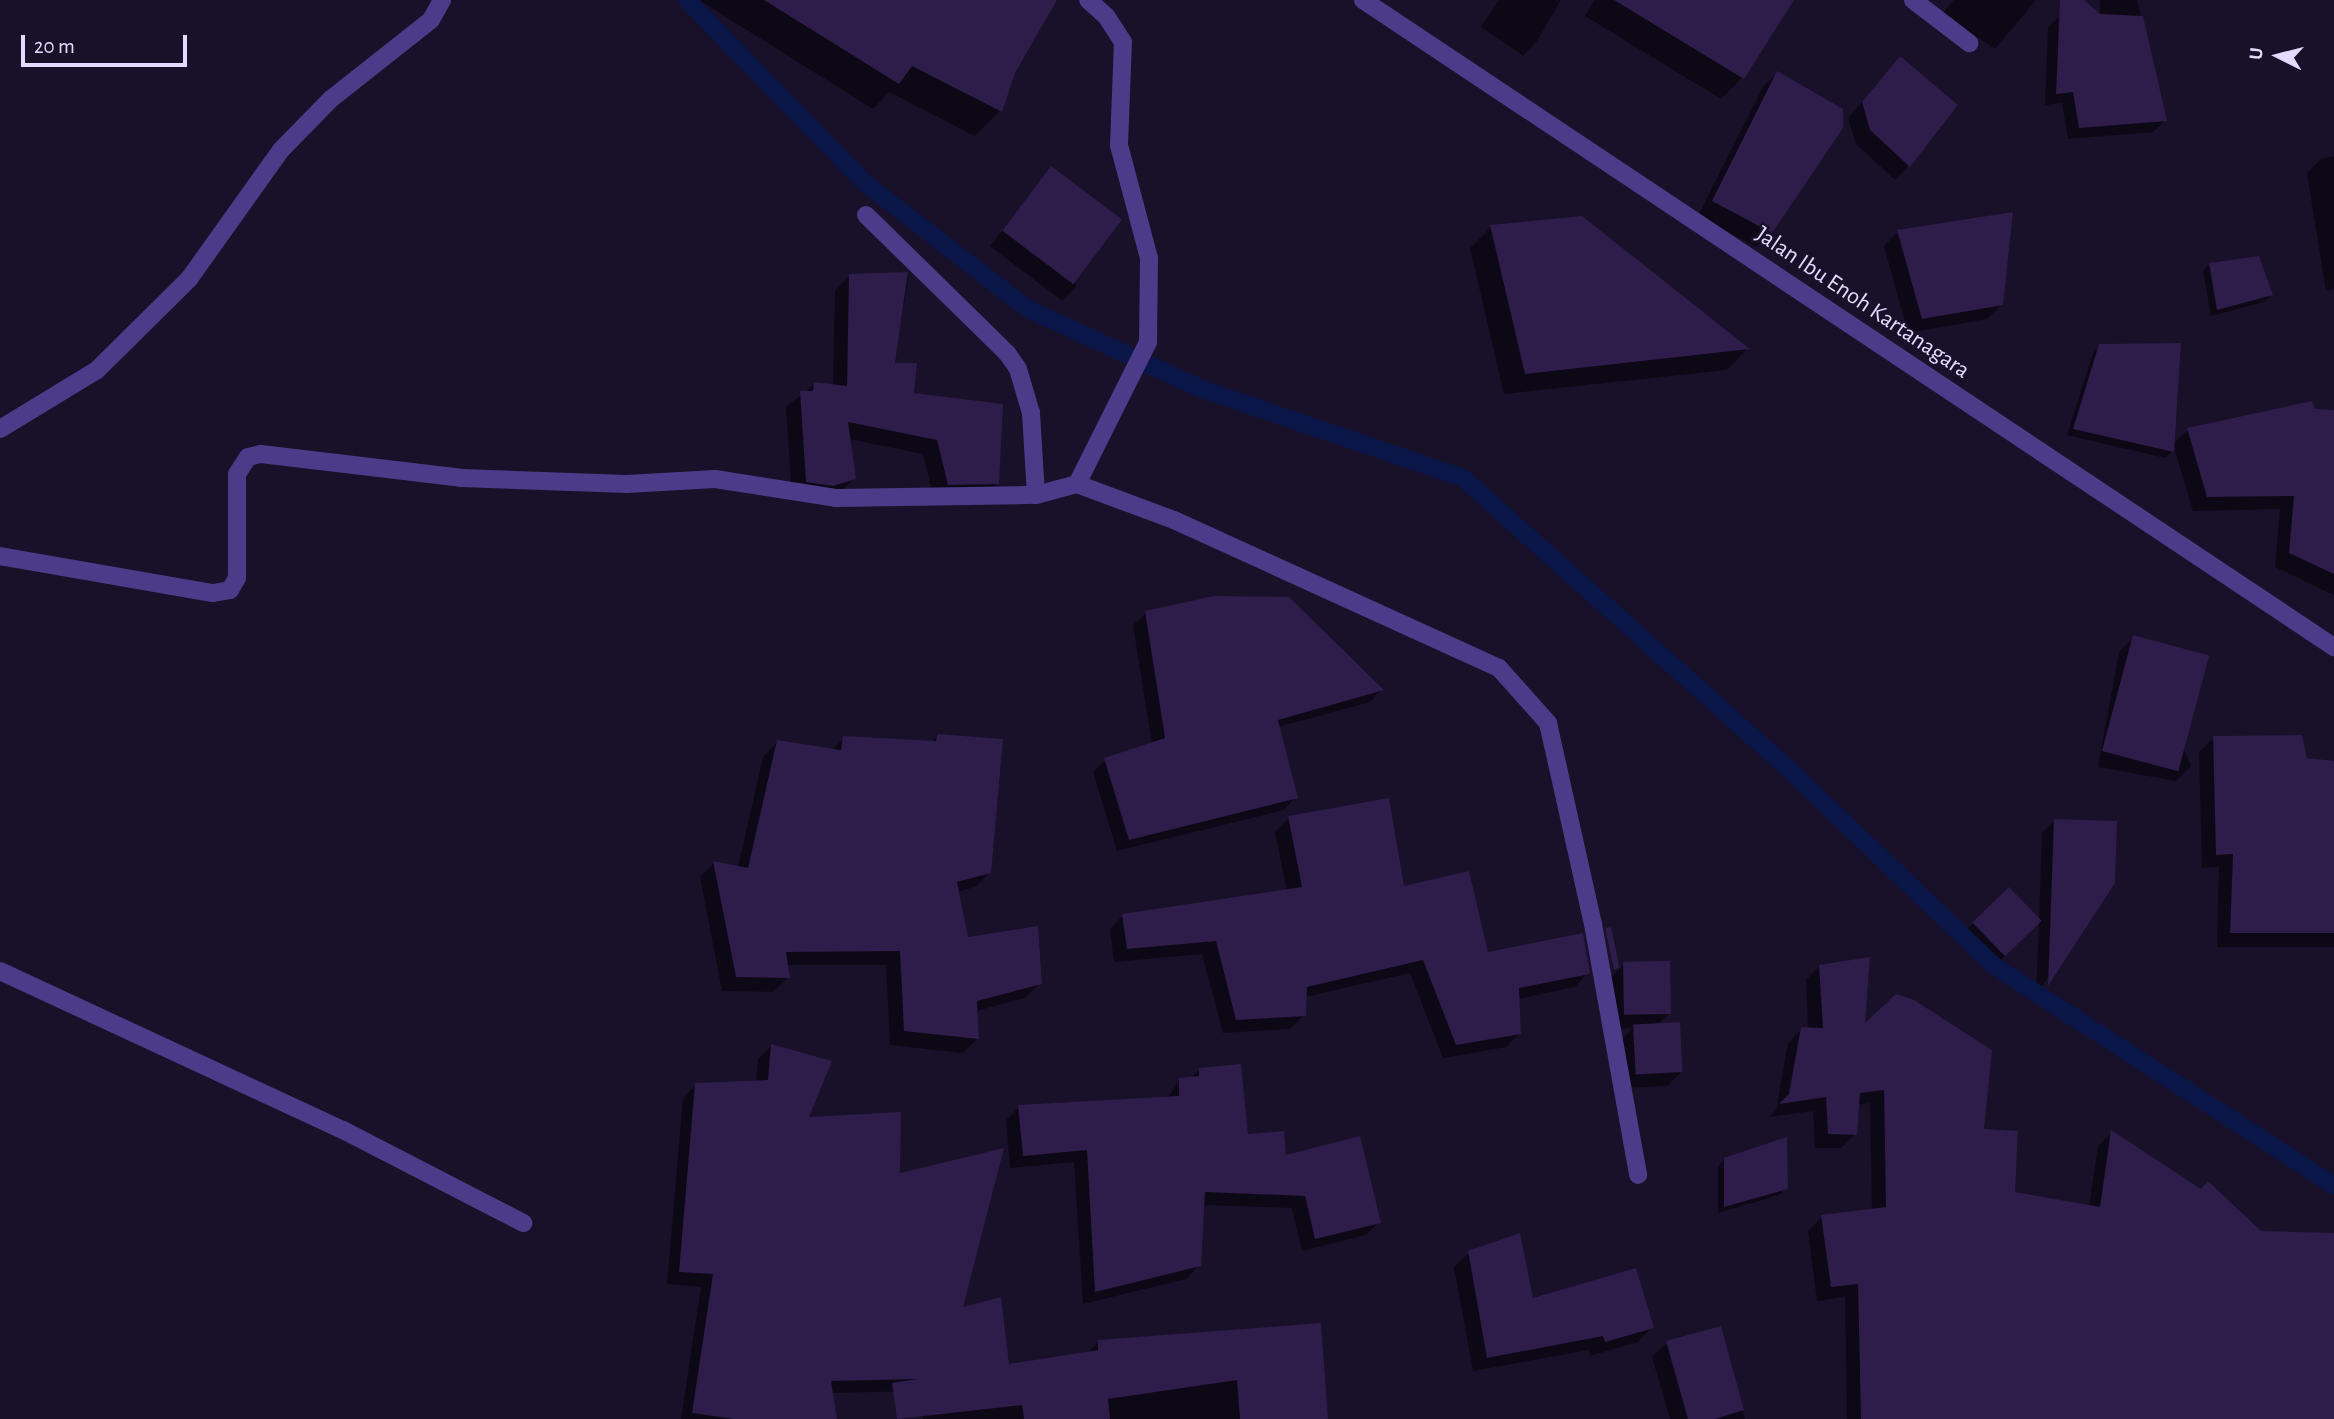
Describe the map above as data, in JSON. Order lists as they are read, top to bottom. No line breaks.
{"streets":{"street":["Jalan Ibu Enoh Kartanagara"]},"scale_bar":"20 m","north":"left"}
